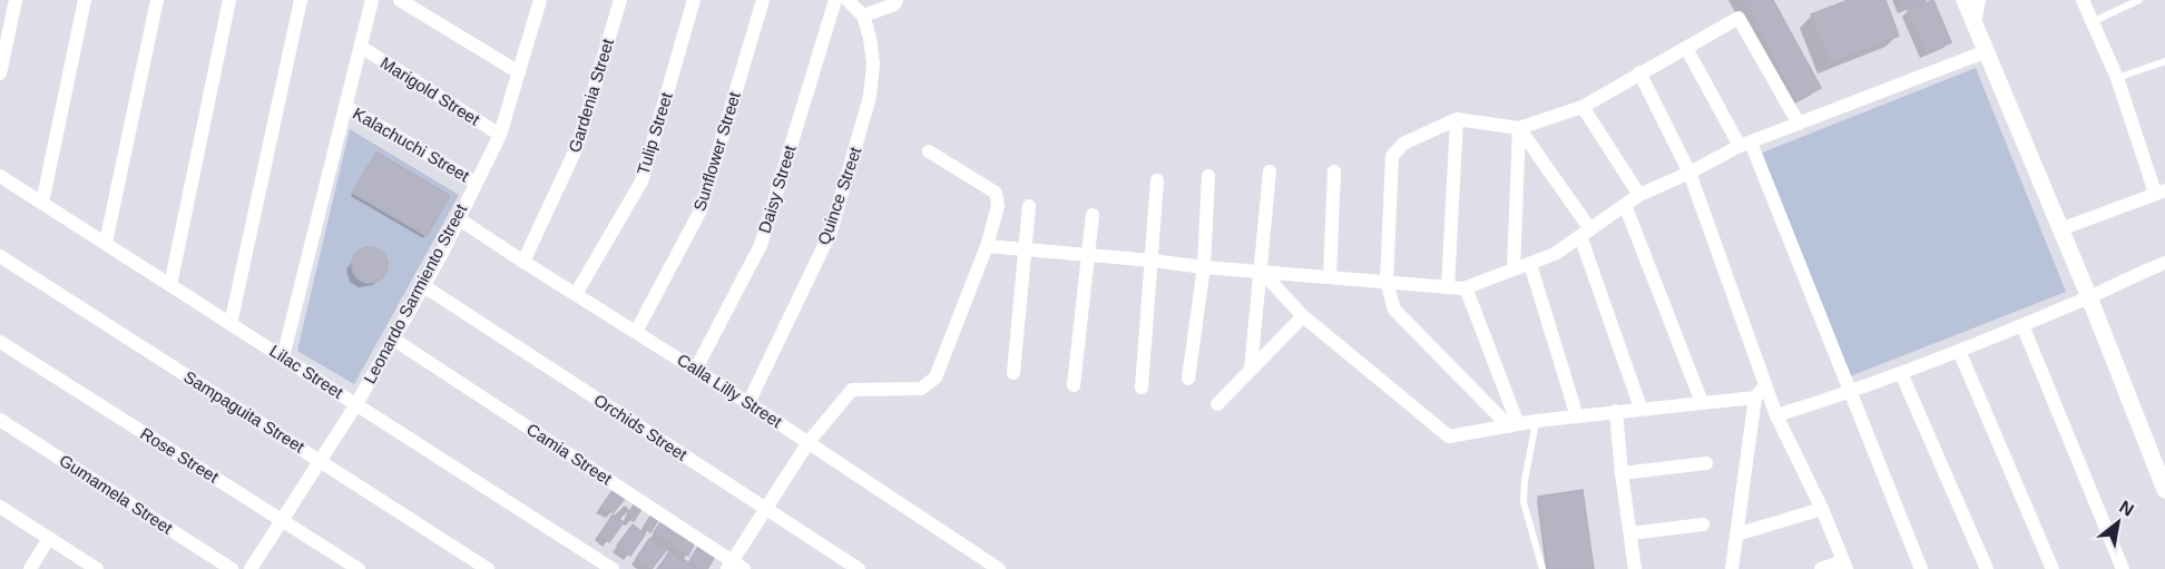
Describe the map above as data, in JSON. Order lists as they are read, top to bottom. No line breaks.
{"streets":{"street":["Marigold Street","Gardenia Street","Tulip Street","Kalachuchi Street","Sunflower Street","Daisy Street","Quince Street","Leonardo Sarmiento Street","Lilac Street","Calla Lilly Street","Sampaguita Street","Orchids Street","Camia Street","Rose Street","Gumamela Street"]},"crossings":[["Marigold Street","Leonardo Sarmiento Street"],["Gardenia Street","Calla Lilly Street"],["Tulip Street","Calla Lilly Street"],["Kalachuchi Street","Leonardo Sarmiento Street"],["Sunflower Street","Calla Lilly Street"],["Daisy Street","Calla Lilly Street"],["Quince Street","Calla Lilly Street"],["Leonardo Sarmiento Street","Lilac Street"],["Leonardo Sarmiento Street","Calla Lilly Street"],["Leonardo Sarmiento Street","Sampaguita Street"],["Leonardo Sarmiento Street","Orchids Street"],["Leonardo Sarmiento Street","Camia Street"],["Leonardo Sarmiento Street","Rose Street"]],"north":"top right"}
